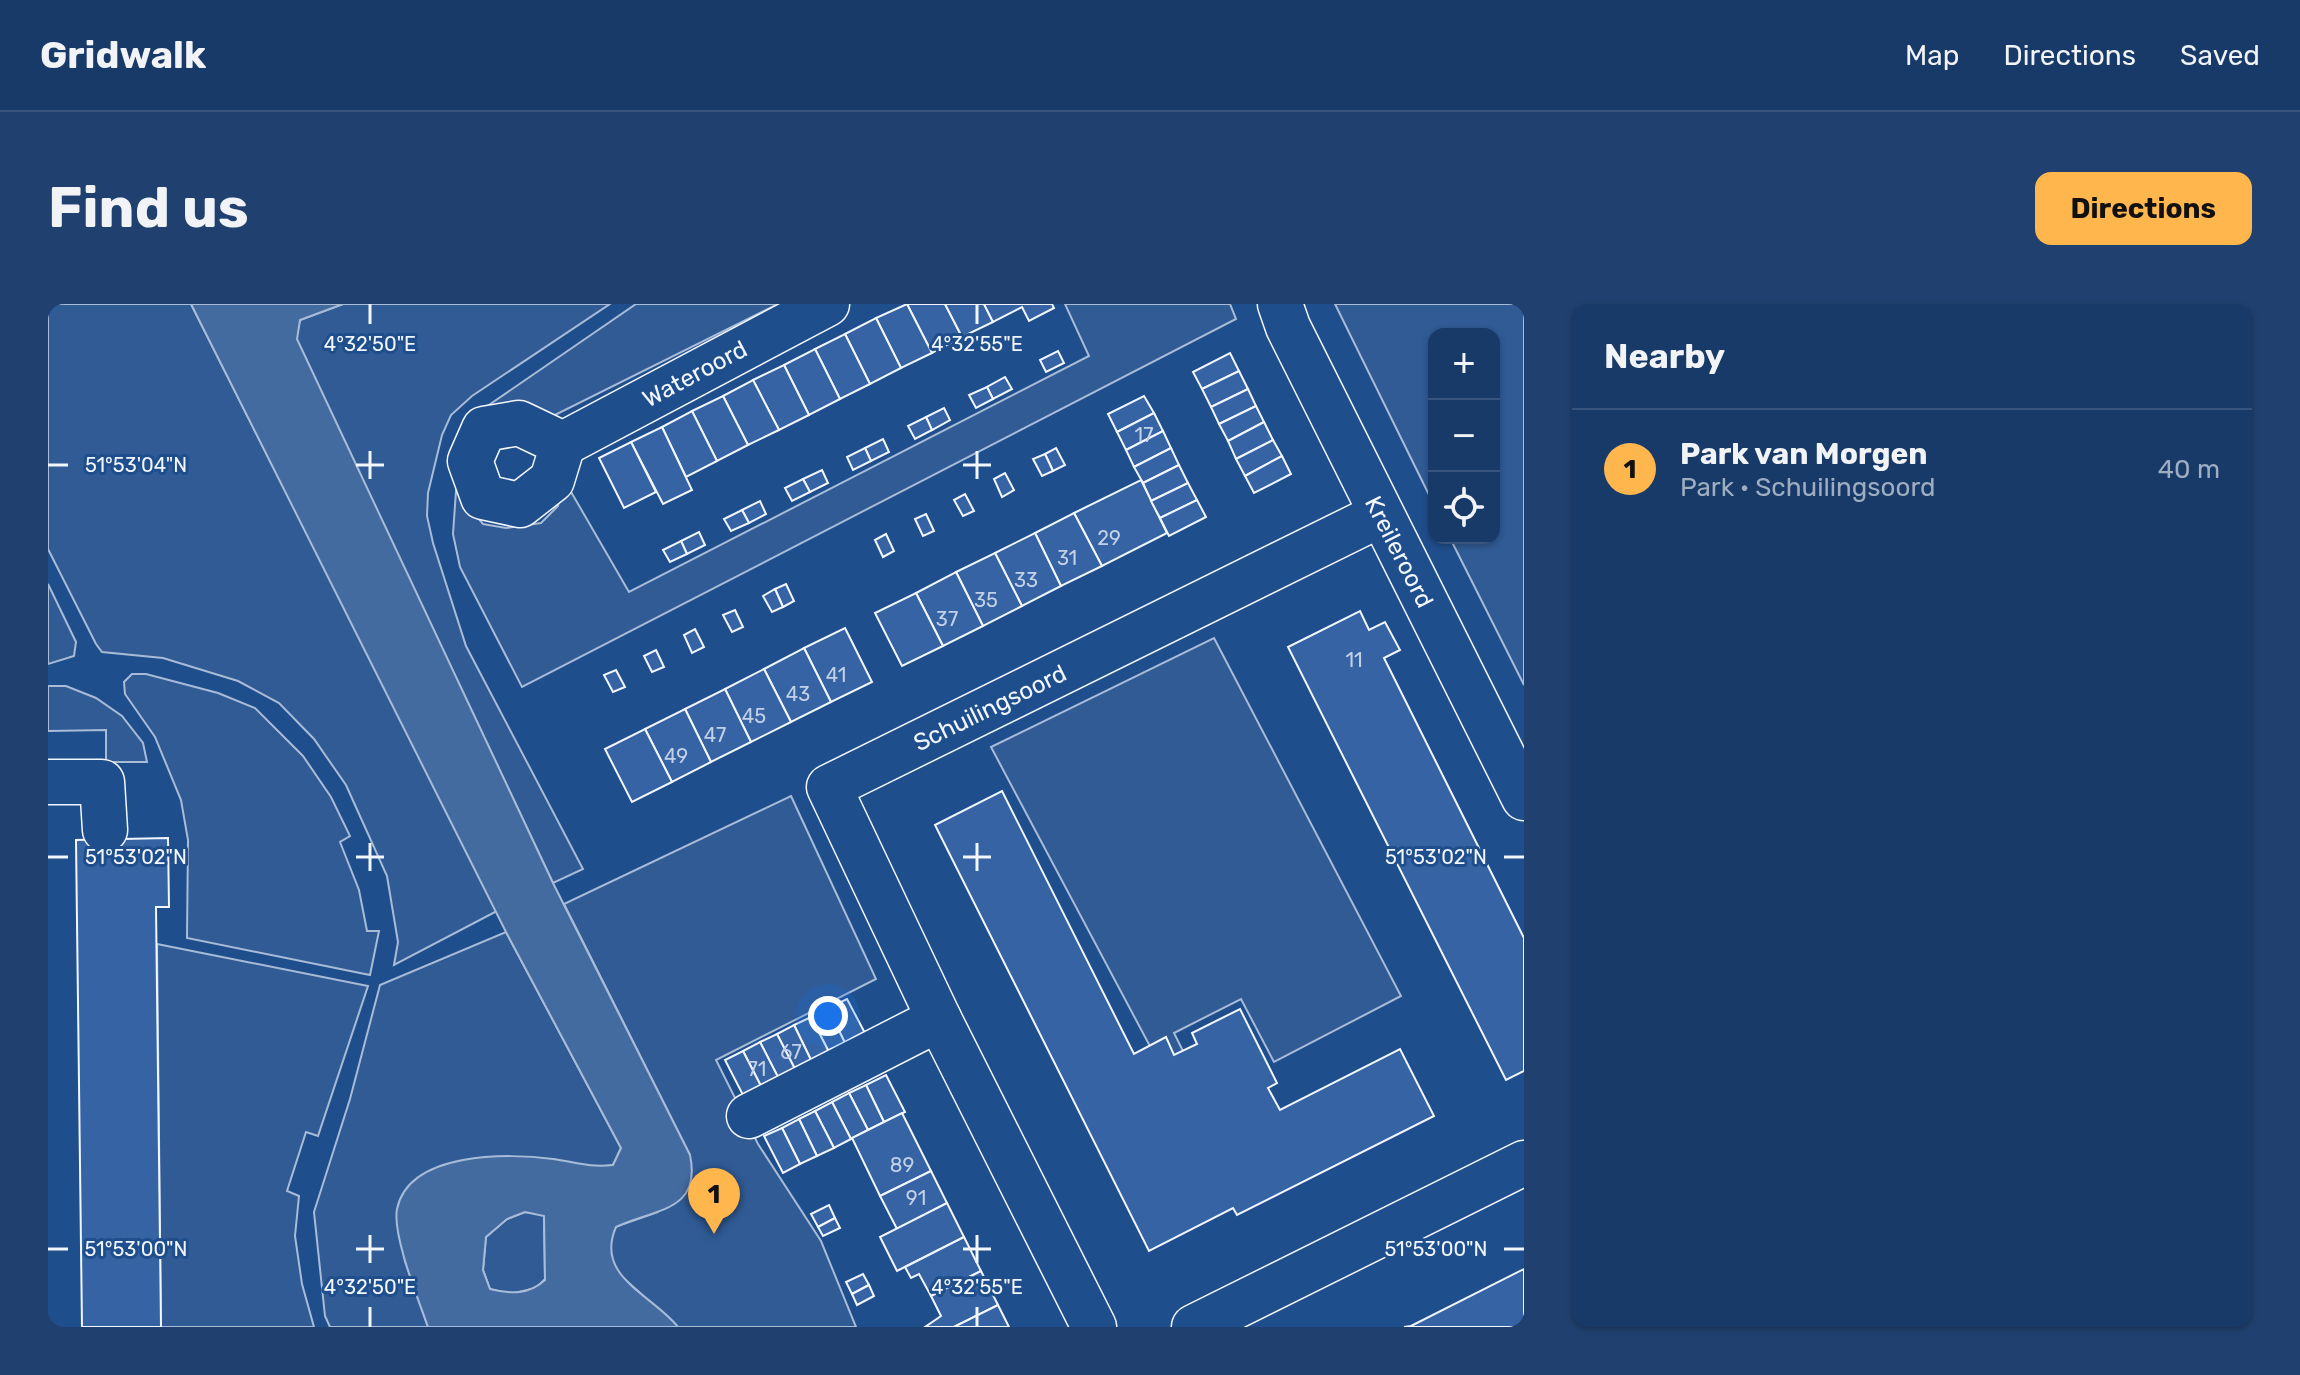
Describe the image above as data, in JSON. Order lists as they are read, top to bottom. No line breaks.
{"streets":{"street":["Wateroord","Kreileroord","Schuilingsoord"]},"crossings":[["Kreileroord","Schuilingsoord"]],"house_numbers":["17","29","31","33","35","37","11","41","43","45","47","49","67","71","89","91"],"page":{"header":"Gridwalk","nav":["Map","Directions","Saved"],"buttons":"Directions","title":"Find us","heading":"Nearby","map_buttons":["+","−"],"list":[{"mark":"1","name":"Park van Morgen","note":"Park · Schuilingsoord","value":"40 m"}],"pins":"1"},"coordinates":["4°32'50\"E","4°32'55\"E","51°53'04\"N","51°53'02\"N","51°53'00\"N"]}
